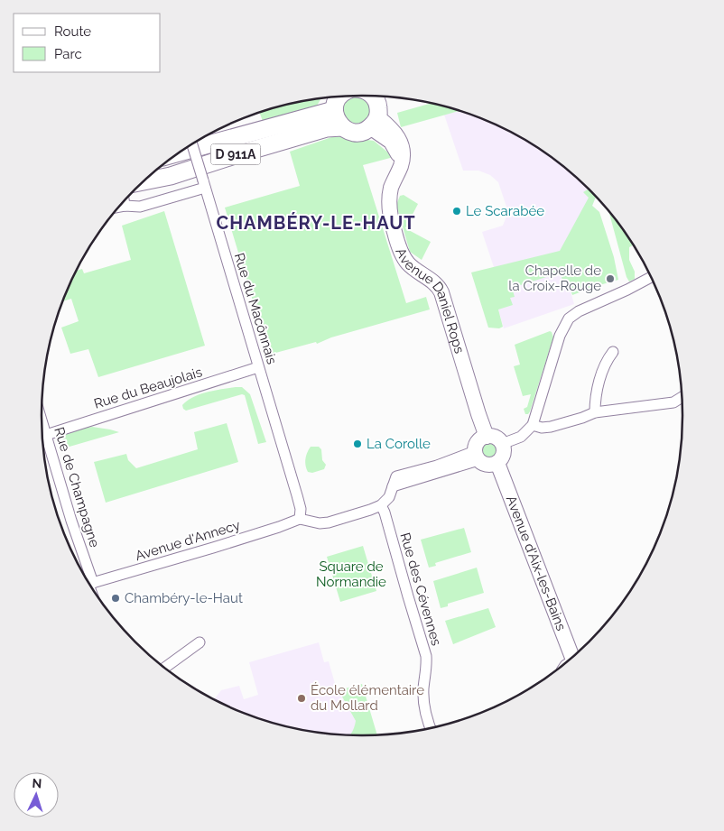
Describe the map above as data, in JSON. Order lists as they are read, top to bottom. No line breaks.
{"streets":{"main road":["D 911A","Avenue Daniel Rops","Avenue d'Aix-les-Bains"],"street":["Rue du Macônnais","Rue du Beaujolais","Rue de Champagne","Avenue d'Annecy","Rue des Cévennes"]},"crossings":[["Avenue Daniel Rops","Avenue d'Aix-les-Bains"],["Rue du Macônnais","Rue du Beaujolais"],["Rue du Macônnais","Avenue d'Annecy"],["Rue du Beaujolais","Rue de Champagne"],["Avenue d'Annecy","Rue des Cévennes"]],"districts":["CHAMBÉRY-LE-HAUT"],"parks":["Square de Normandie"],"places":["Le Scarabée","Chapelle de la Croix-Rouge","La Corolle","Chambéry-le-Haut","École élémentaire du Mollard"],"legend":["Route","Parc"],"north":"top"}
